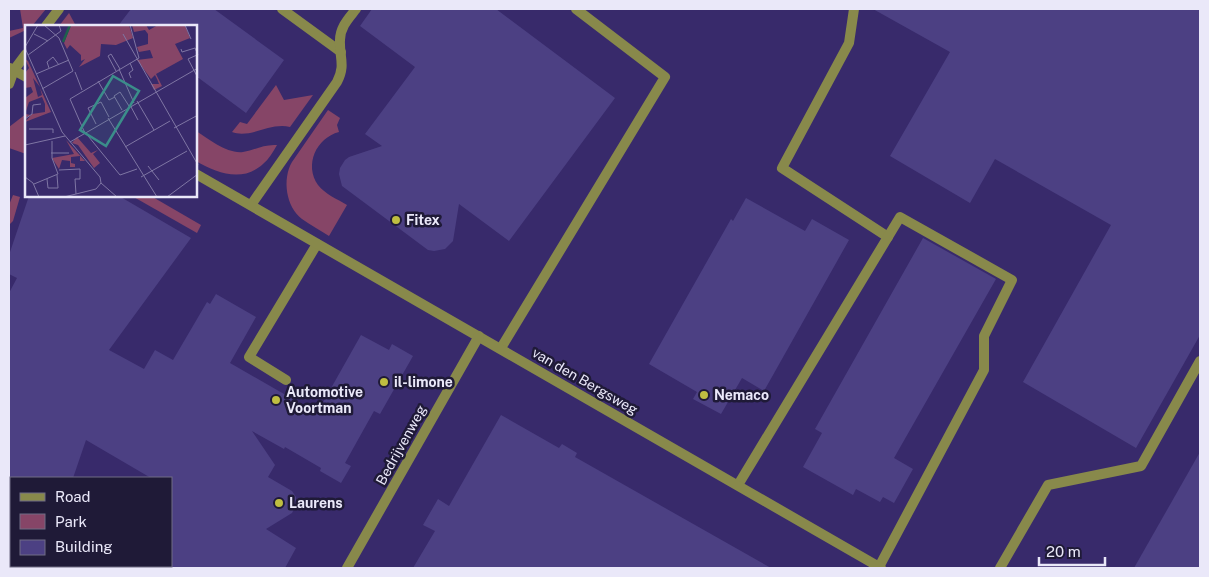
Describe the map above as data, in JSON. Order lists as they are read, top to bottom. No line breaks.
{"streets":{"street":["van den Bergsweg","Bedrijvenweg"]},"crossings":[["van den Bergsweg","Bedrijvenweg"]],"places":["Fitex","il-limone","Nemaco","Automotive Voortman","Laurens"],"legend":["Road","Park","Building"],"scale_bar":"20 m"}
